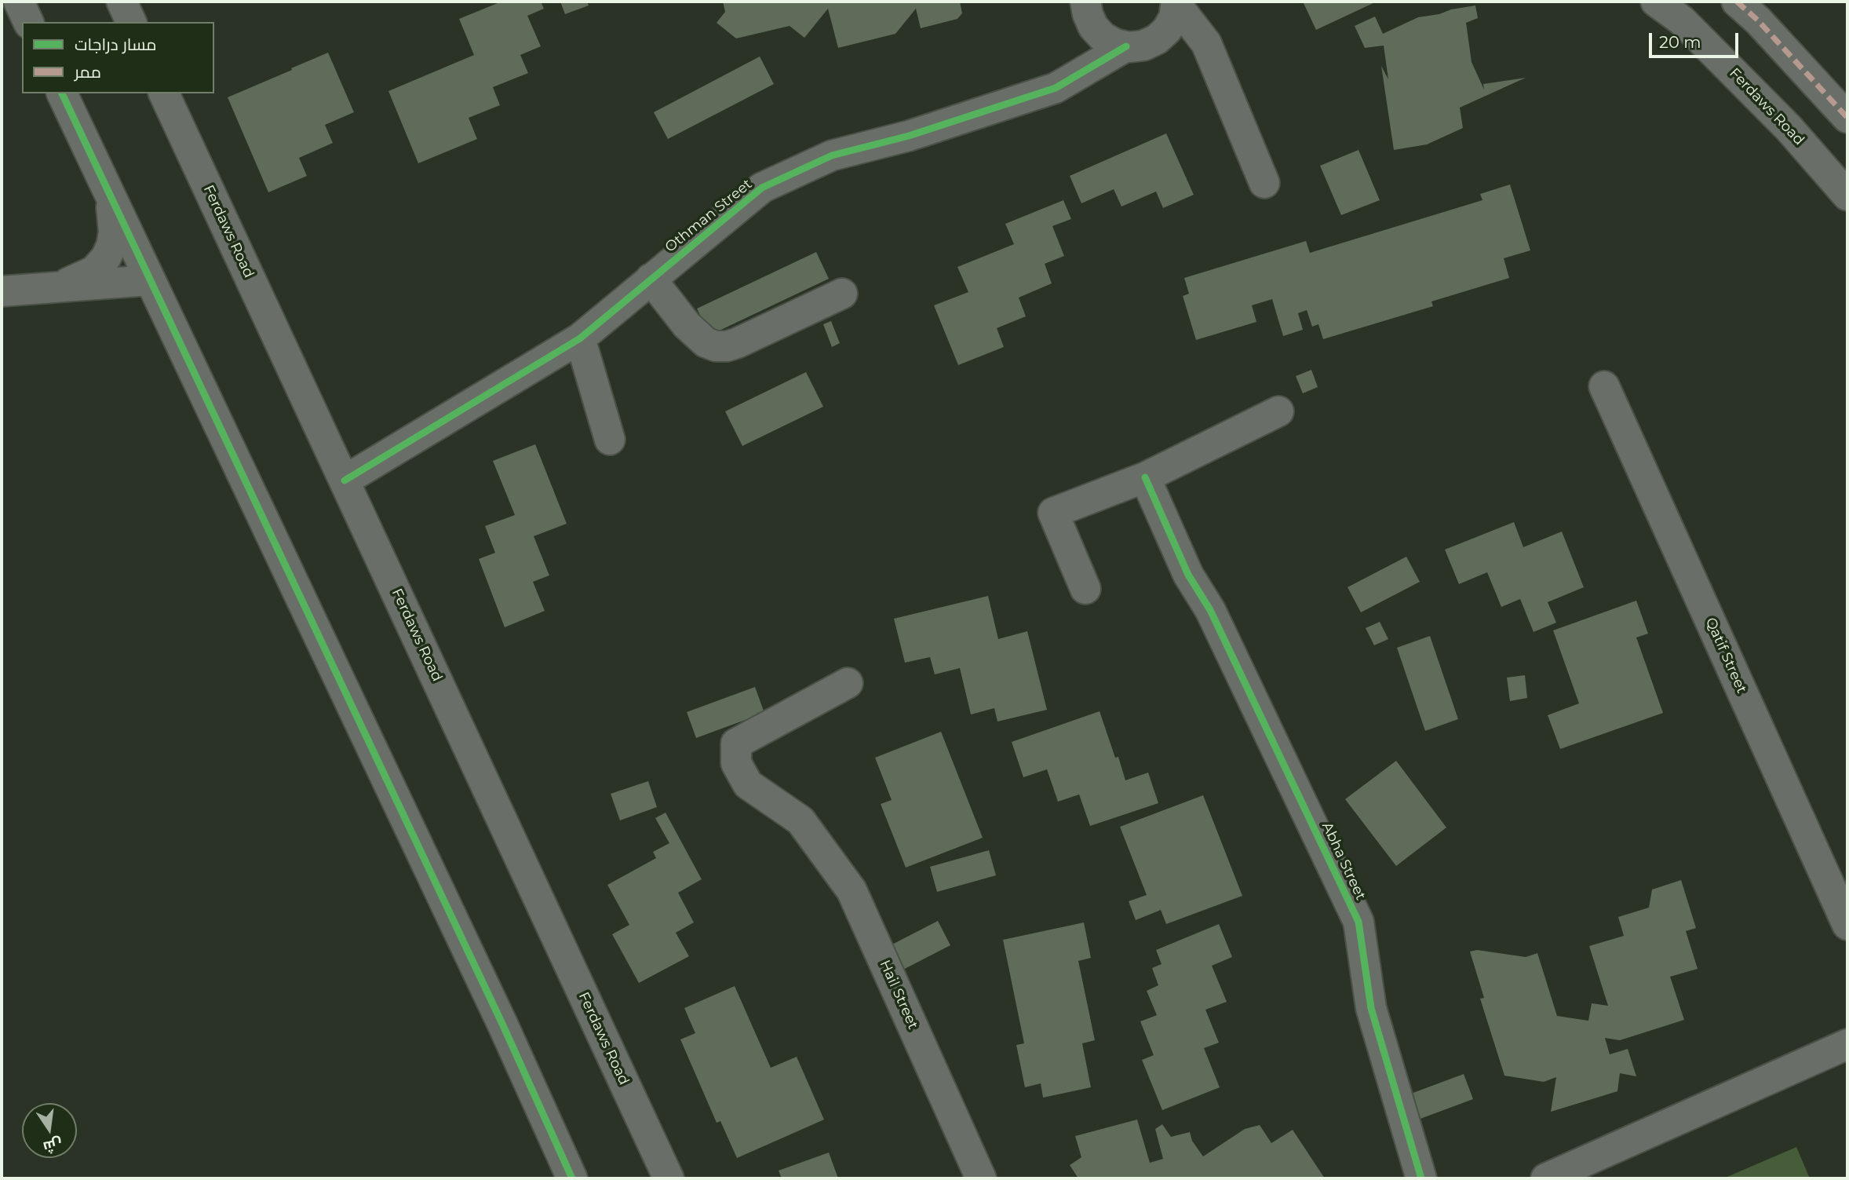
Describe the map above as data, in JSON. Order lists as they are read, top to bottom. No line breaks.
{"streets":{"street":["Ferdaws Road","Othman Street","Qatif Street","Abha Street","Hail Street"]},"crossings":[["Ferdaws Road","Othman Street"]],"legend":["مسار دراجات","ممر"],"scale_bar":"20 m","north":"bottom"}
